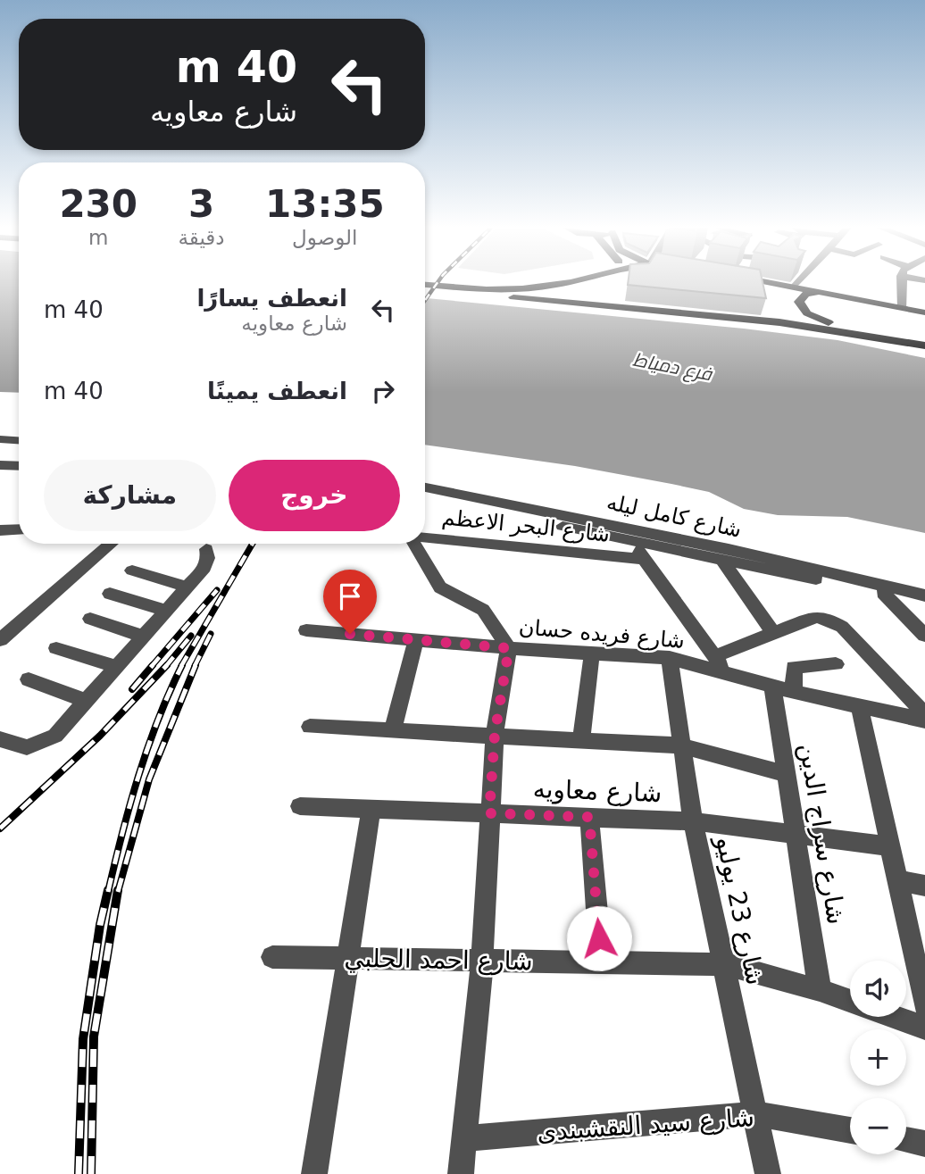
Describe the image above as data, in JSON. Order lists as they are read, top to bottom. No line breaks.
{"streets":{"street":["شارع كامل ليله","شارع البحر الاعظم","شارع فريده حسان","شارع معاويه","شارع سراج الدين","شارع 23 يوليو","شارع احمد الحلبي","شارع سيد النقشبندى"]},"crossings":[["شارع فريده حسان","شارع سراج الدين"],["شارع فريده حسان","شارع 23 يوليو"],["شارع معاويه","شارع سراج الدين"],["شارع معاويه","شارع 23 يوليو"],["شارع سراج الدين","شارع احمد الحلبي"],["شارع 23 يوليو","شارع احمد الحلبي"],["شارع 23 يوليو","شارع سيد النقشبندى"]],"water":["فرع دمياط"],"page":{"turn":["40 m","شارع معاويه"],"eta":["13:35","الوصول","3","دقيقة","230","m"],"list":[{"name":"انعطف يسارًا","note":"شارع معاويه","value":"40 m"},{"name":"انعطف يمينًا","value":"40 m"}],"buttons":["خروج","مشاركة"],"map_buttons":["+","−"]}}
